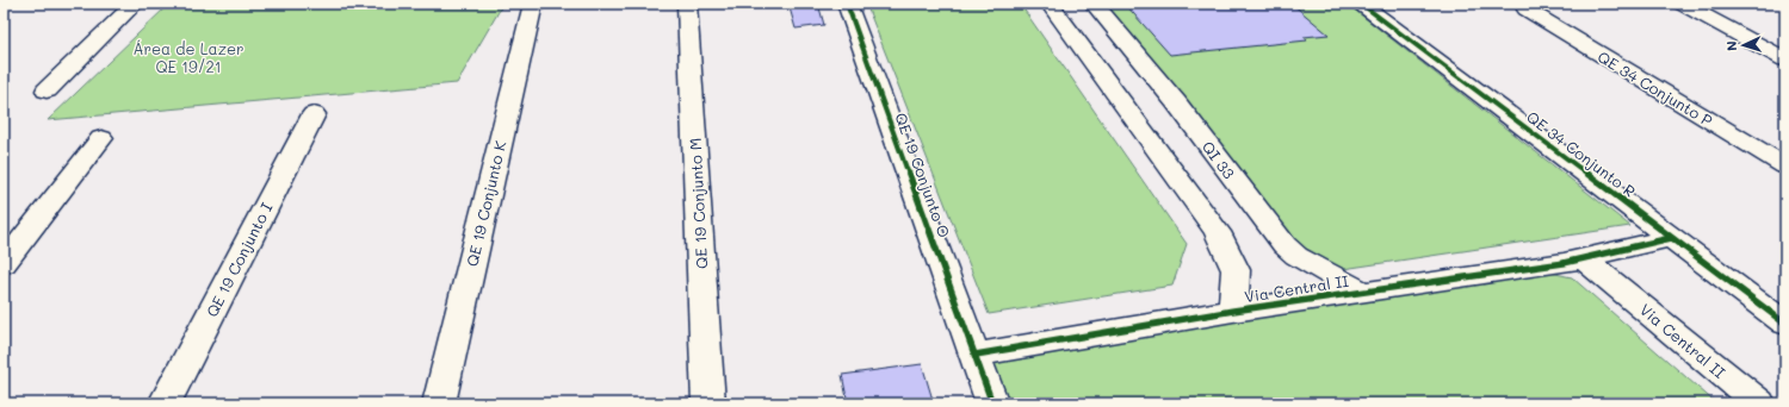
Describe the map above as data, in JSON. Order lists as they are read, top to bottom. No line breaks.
{"streets":{"street":["QE 34 Conjunto P","QE 34 Conjunto R","QI 33","QE 19 Conjunto O","QE 19 Conjunto K","QE 19 Conjunto M","QE 19 Conjunto I","Via Central II"]},"crossings":[["QE 34 Conjunto R","Via Central II"],["QI 33","Via Central II"],["QE 19 Conjunto O","Via Central II"]],"parks":["Área de Lazer QE 19/21"],"north":"left"}
